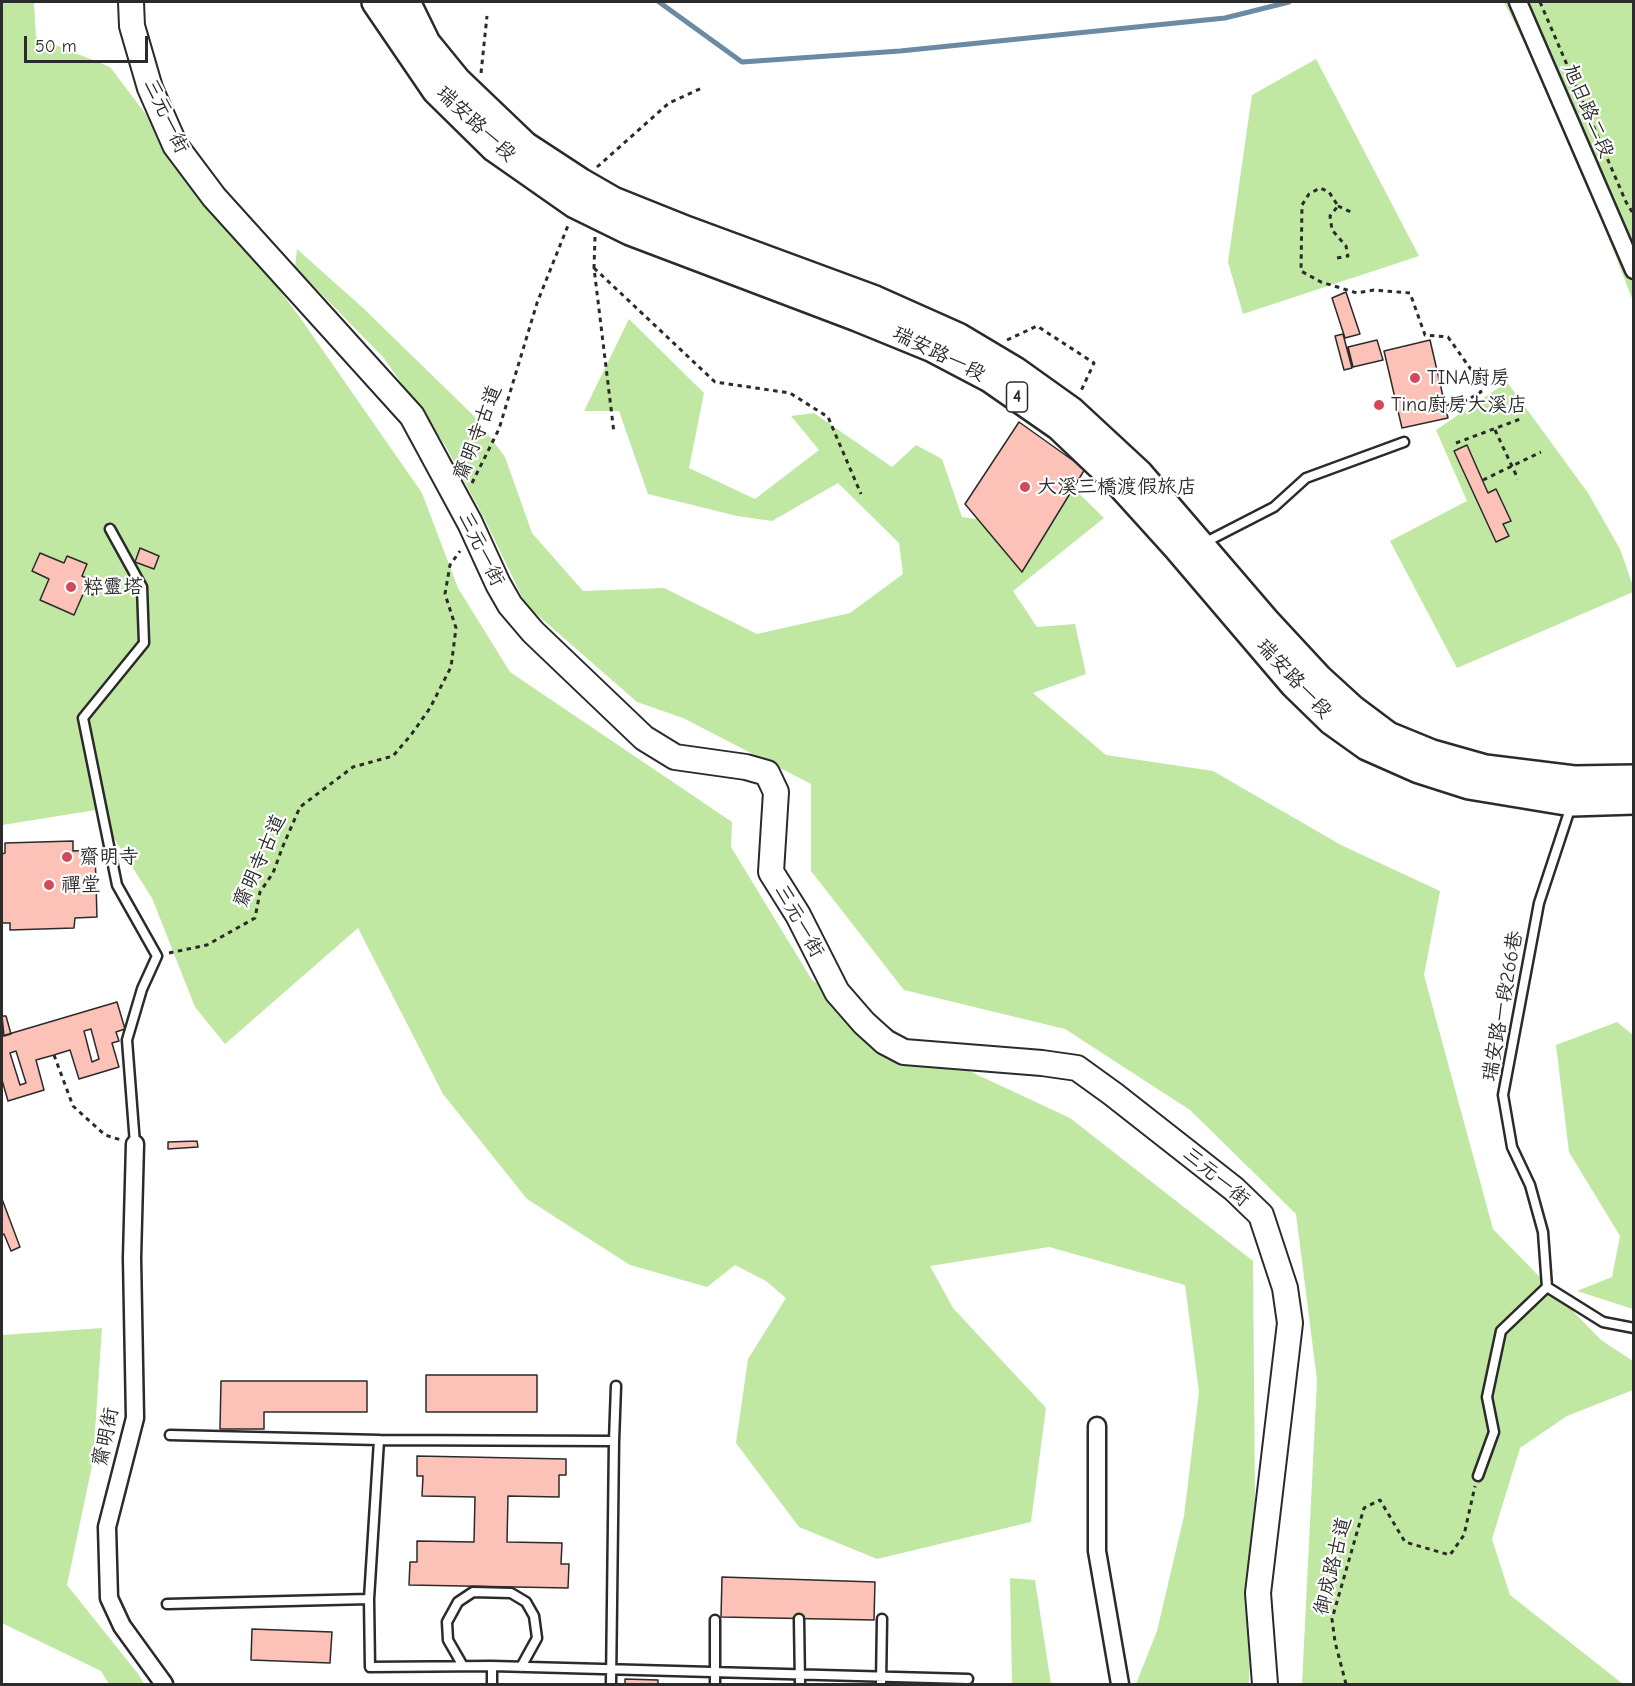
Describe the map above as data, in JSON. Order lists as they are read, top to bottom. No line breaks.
{"streets":{"main road":["瑞安路一段","4"],"street":["旭日路二段","三元一街","齋明街"],"lane":["瑞安路一段266巷"],"path":["齋明寺古道","御成路古道"]},"crossings":[["三元一街","齋明寺古道"],["瑞安路一段","齋明寺古道"],["瑞安路一段","瑞安路一段266巷"]],"places":["TINA廚房","Tina廚房大溪店","大溪三橋渡假旅店","粹靈塔","齋明寺","禪堂"],"scale_bar":"50 m"}
